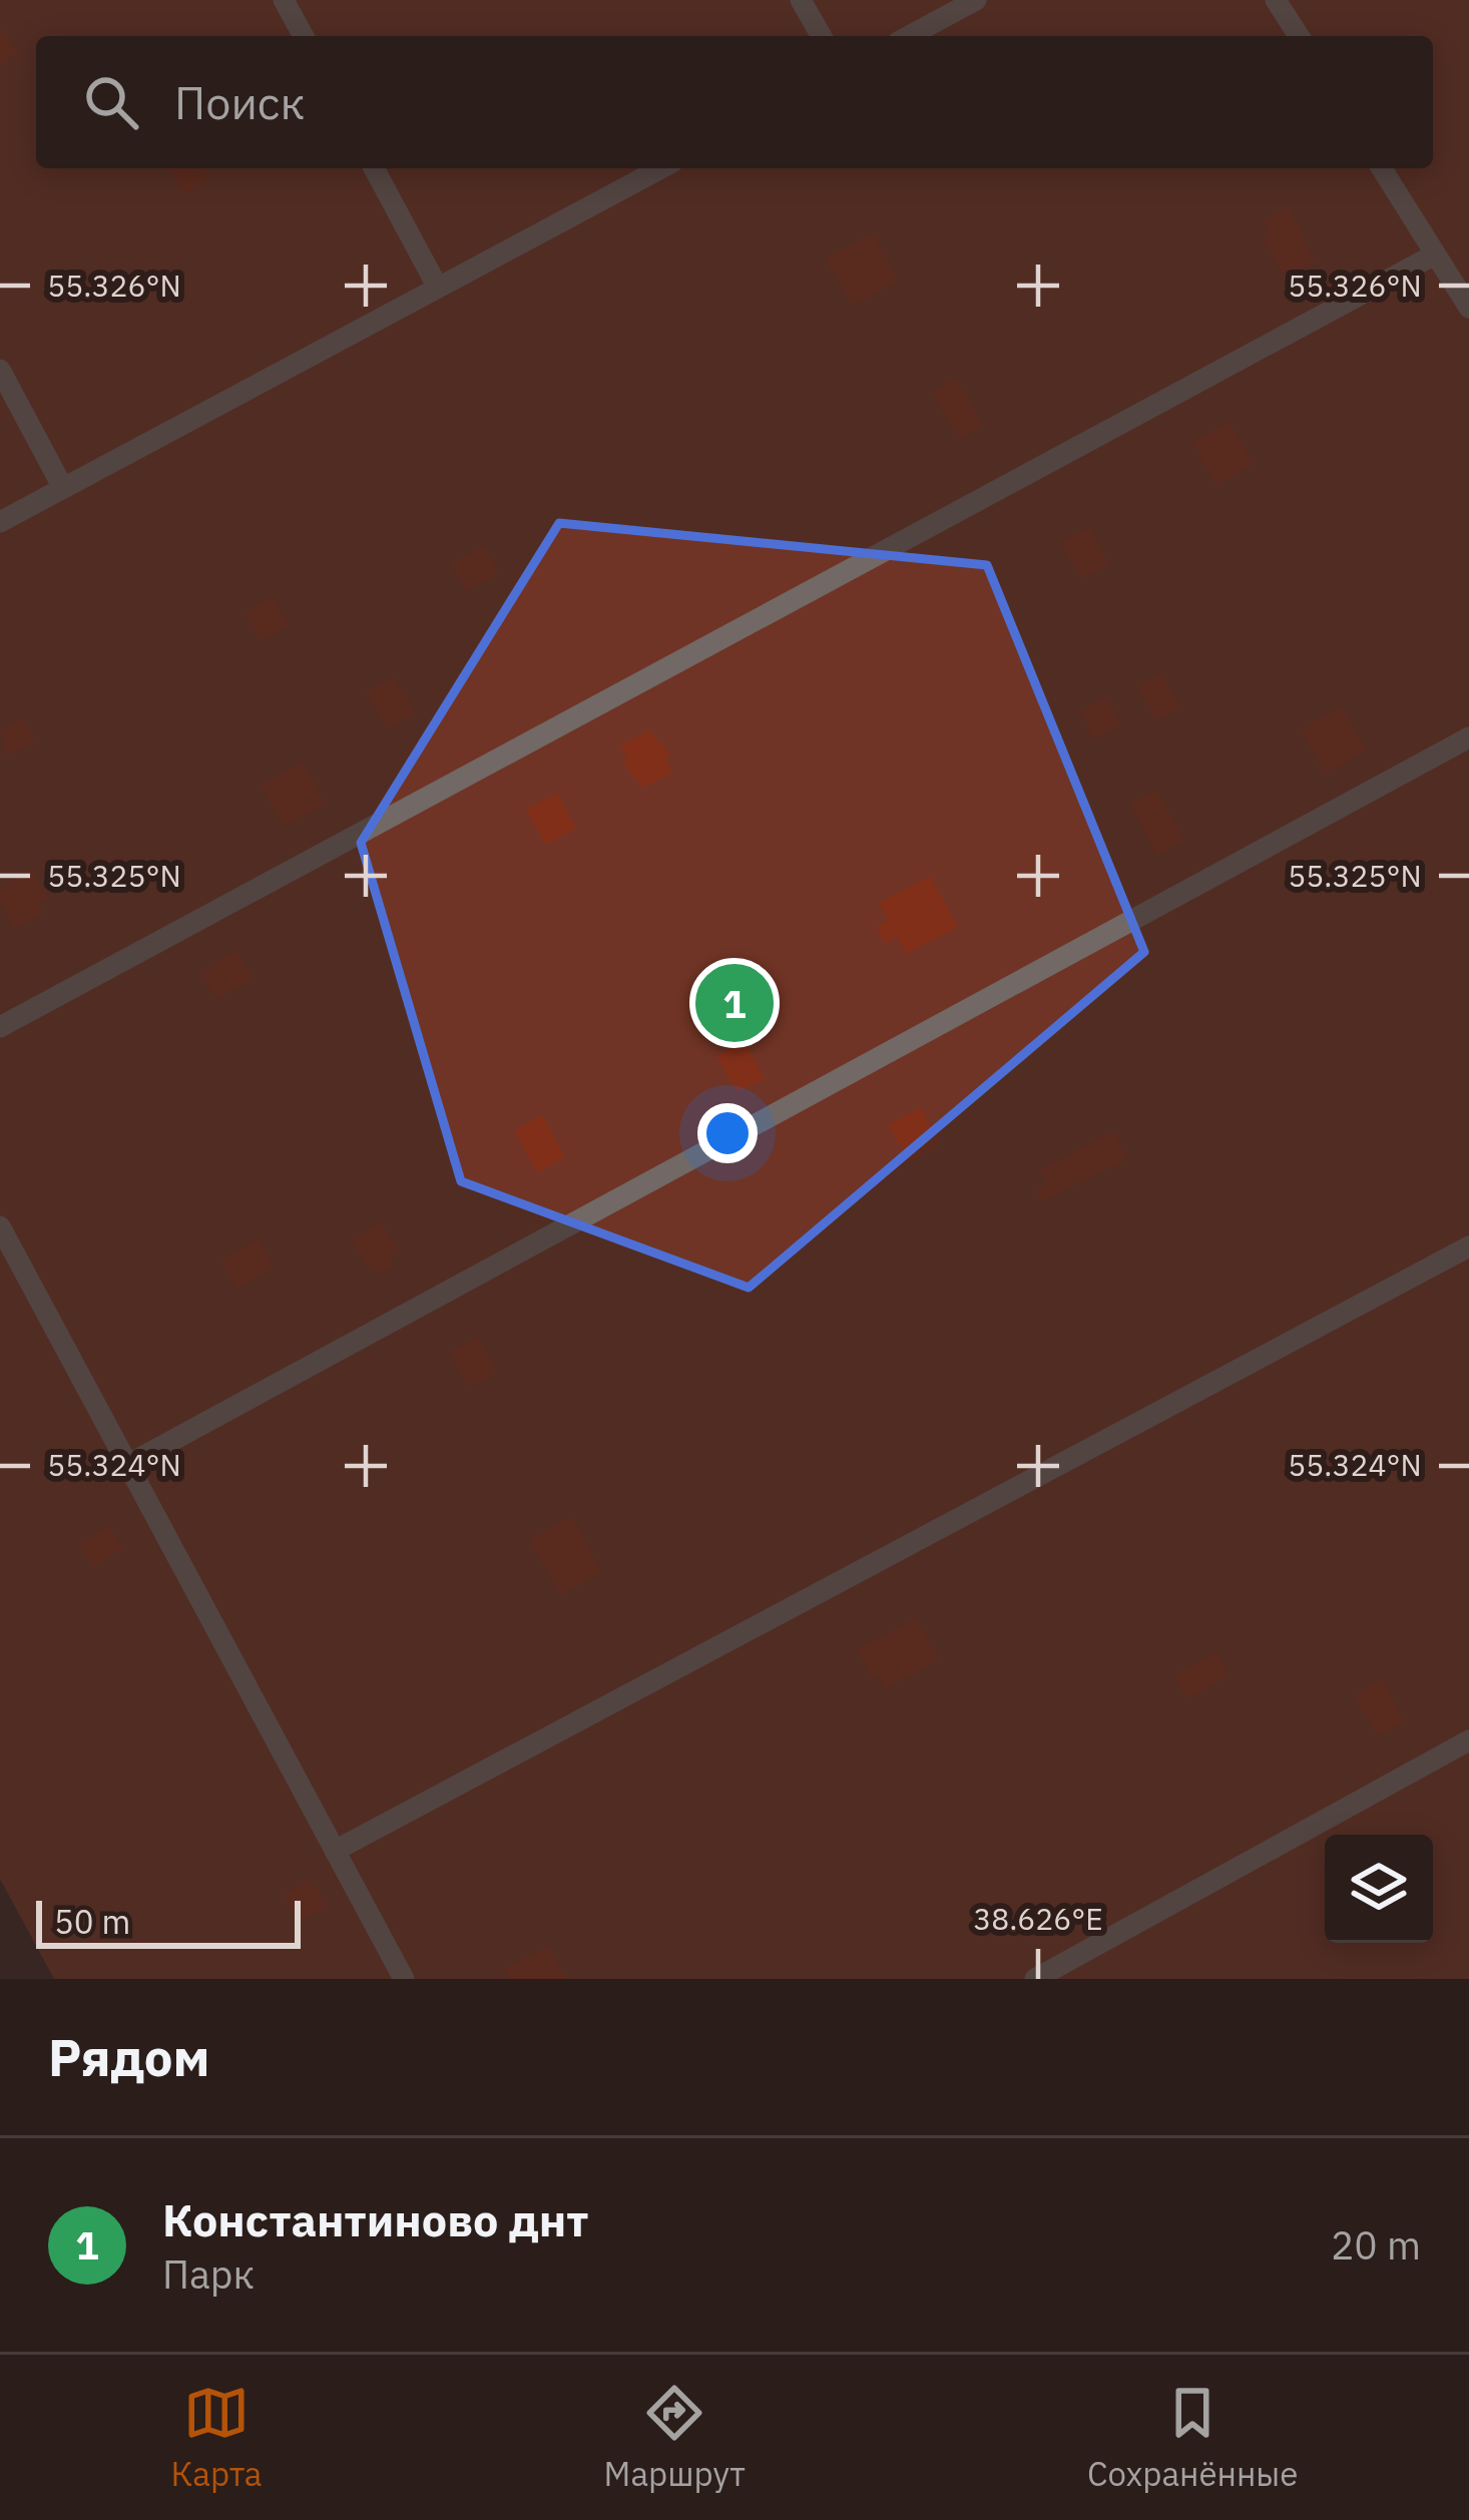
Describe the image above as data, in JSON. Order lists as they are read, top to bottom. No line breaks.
{"scale_bar":"50 m","page":{"search":"Поиск","pins":"1","scale":"50 m","heading":"Рядом","list":[{"mark":"1","name":"Константиново днт","note":"Парк","value":"20 m"}],"nav":["Карта","Маршрут","Сохранённые"]},"coordinates":["55.326°N","55.325°N","55.324°N","38.626°E"]}
